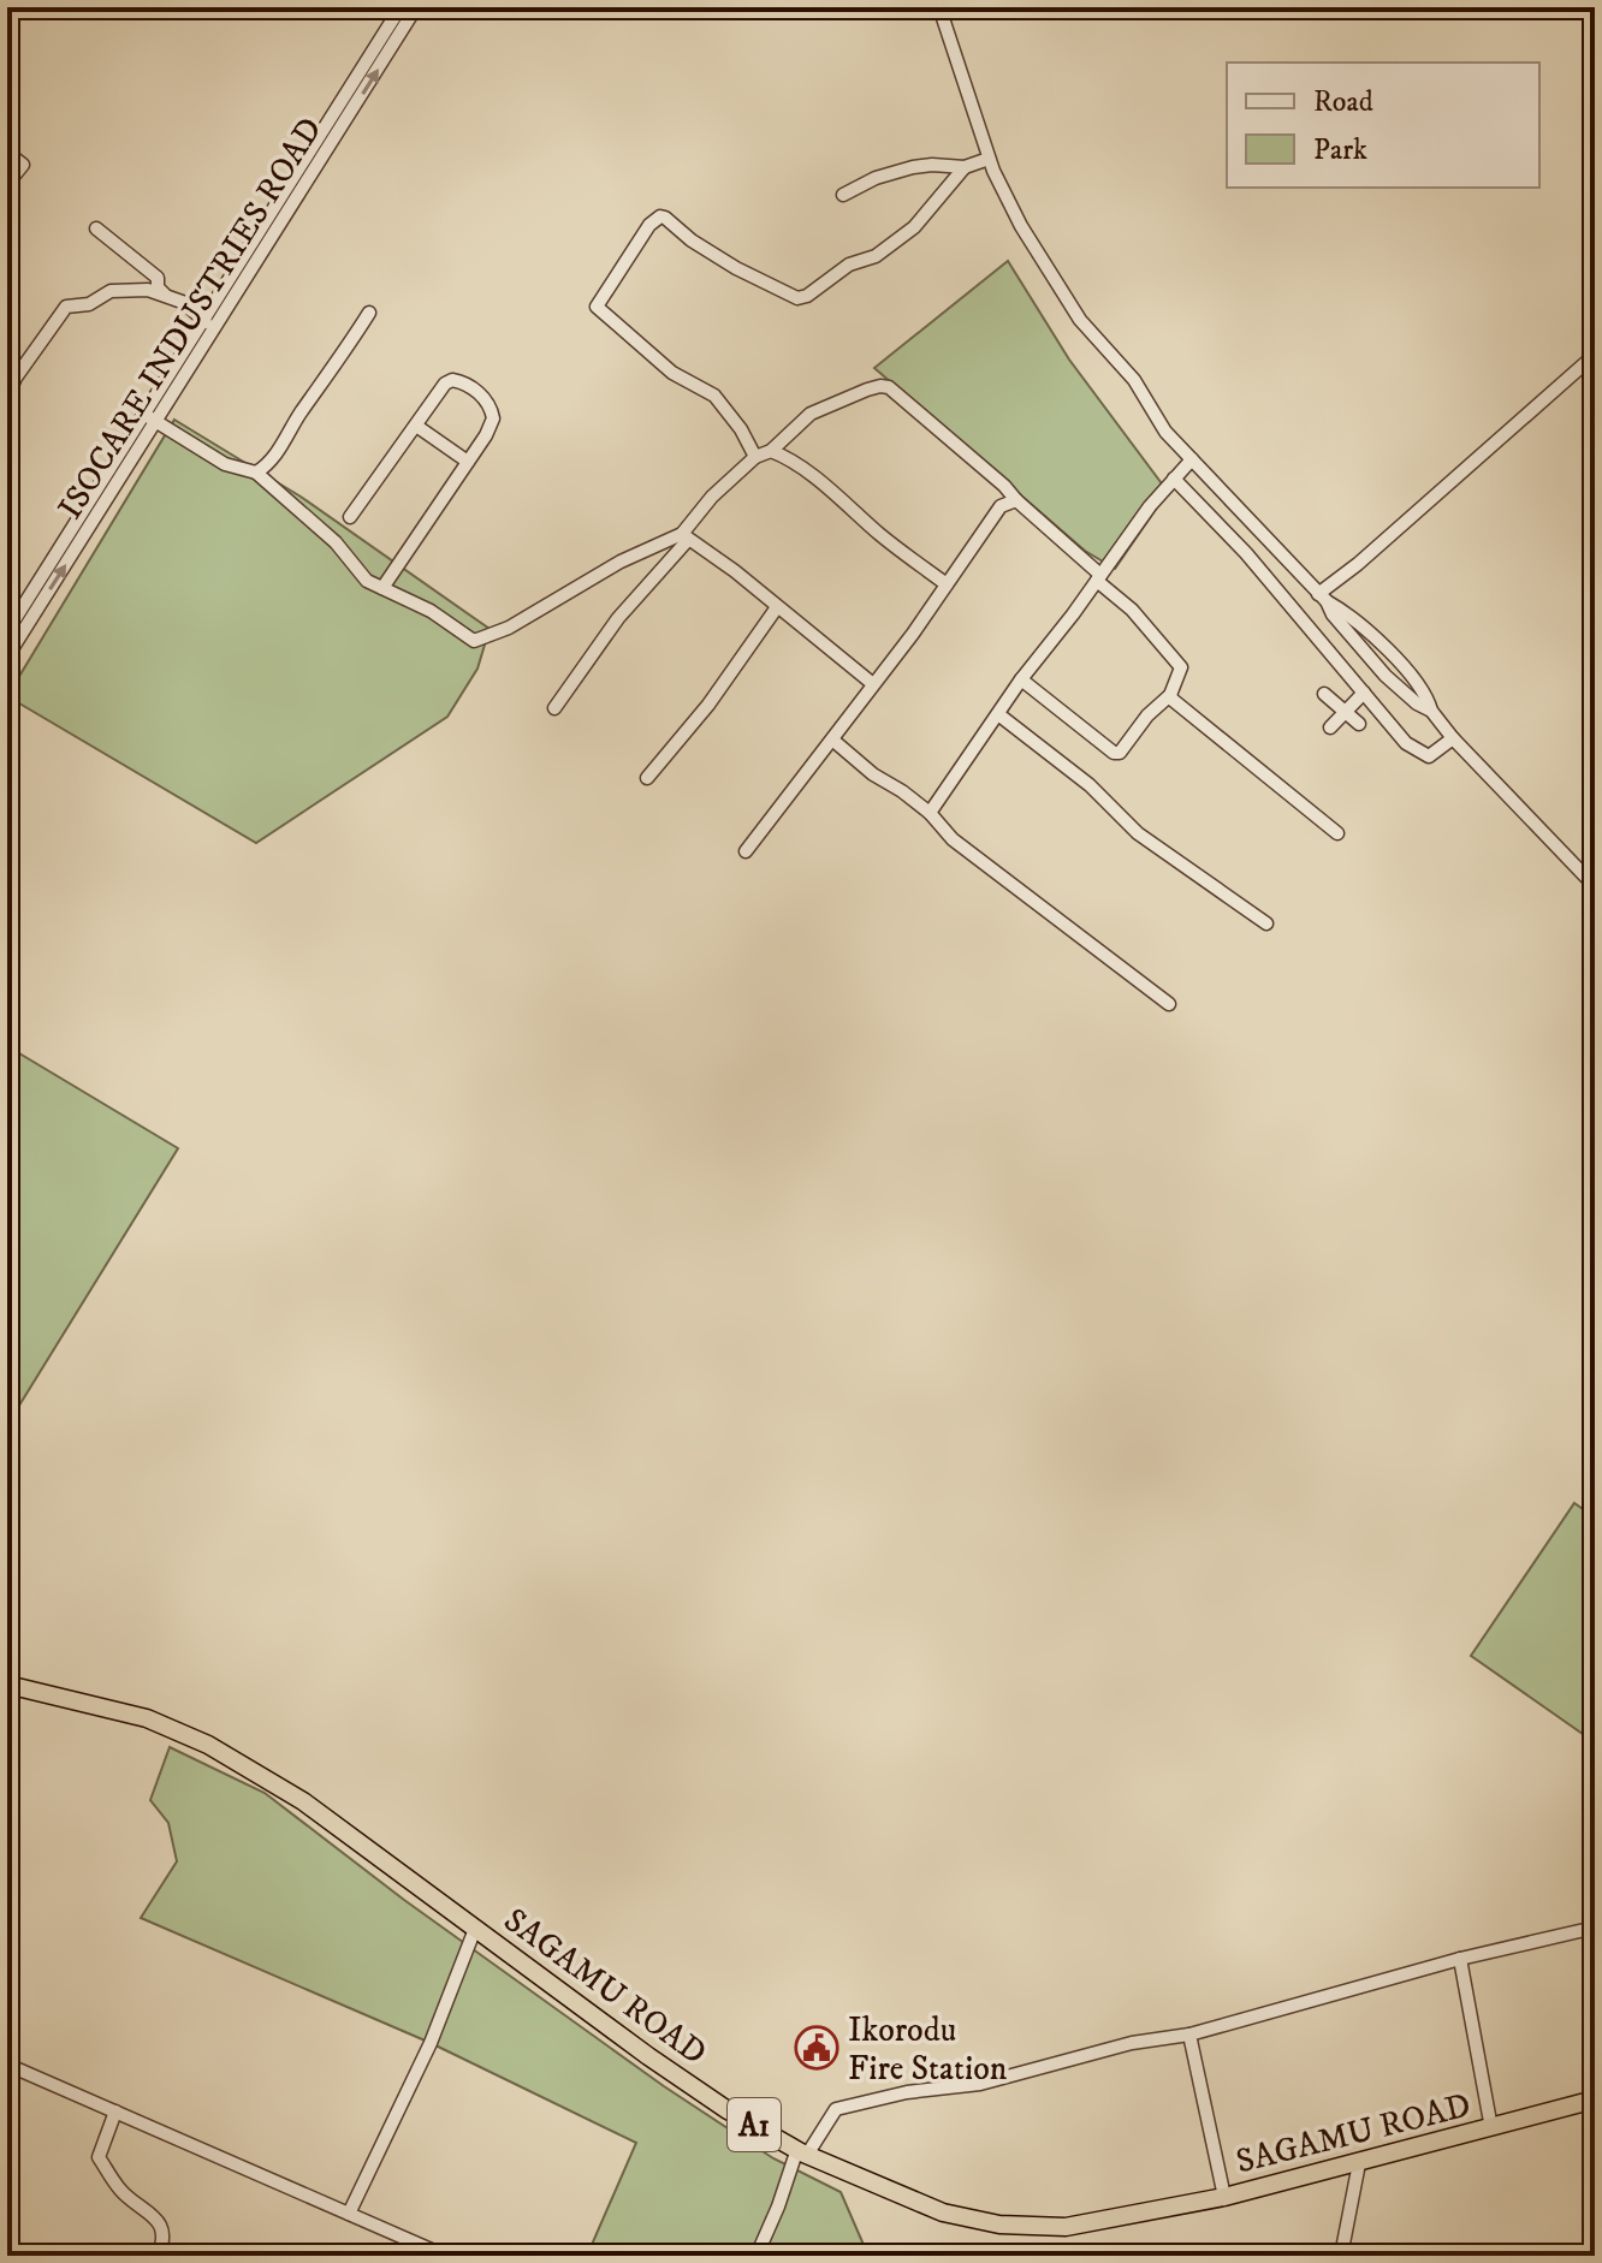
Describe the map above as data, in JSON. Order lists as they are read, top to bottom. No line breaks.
{"streets":{"highway":["SAGAMU ROAD","A1"],"street":["ISOCARE INDUSTRIES ROAD"]},"places":{"public building":["Ikorodu Fire Station"]},"legend":["Road","Park"]}
